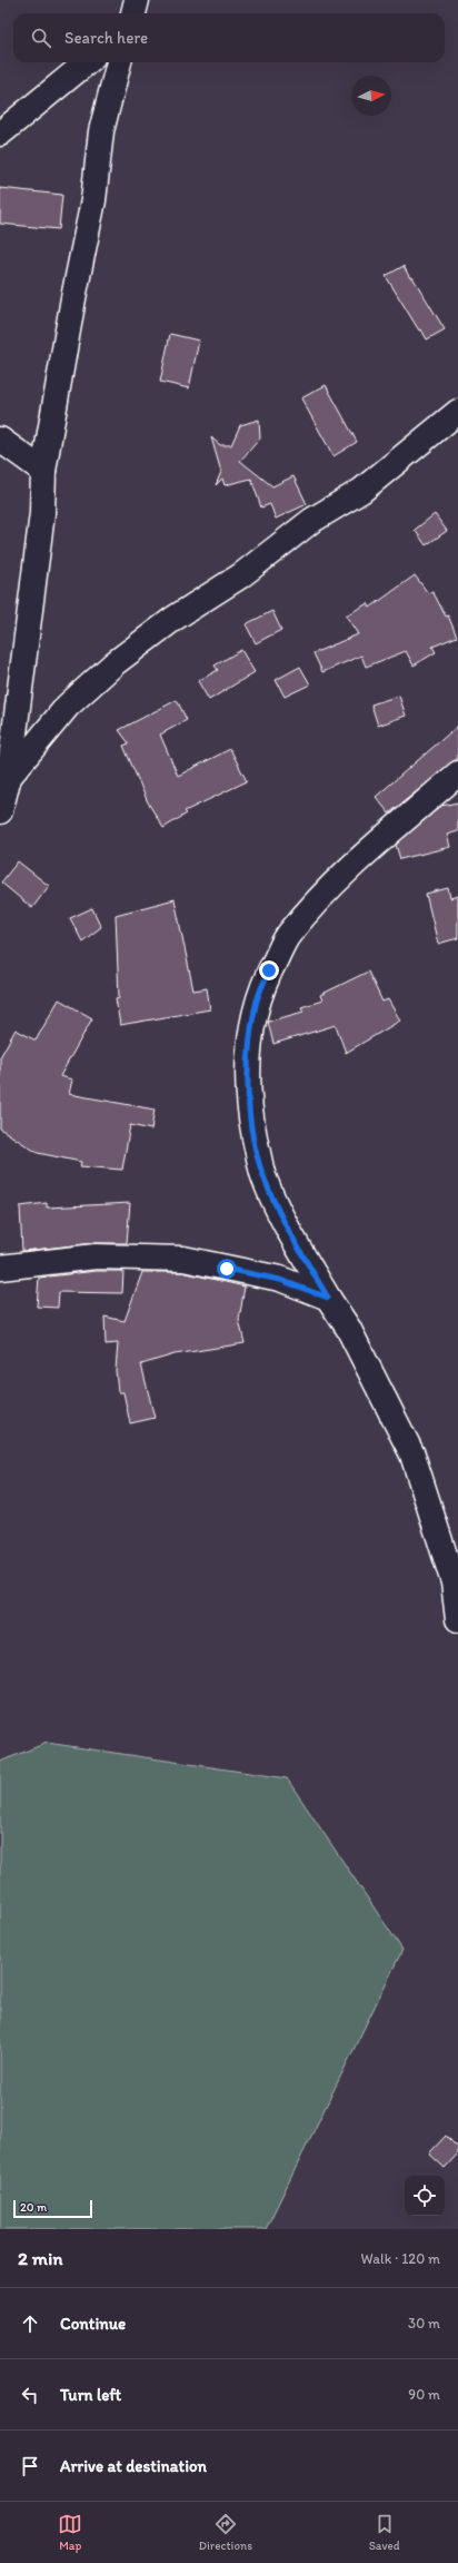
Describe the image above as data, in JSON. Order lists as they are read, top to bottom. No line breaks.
{"scale_bar":"20 m","north":"right","page":{"search":"Search here","scale":"20 m","heading":["2 min","Walk · 120 m"],"list":[["Continue","30 m"],["Turn left","90 m"],"Arrive at destination"],"nav":["Map","Directions","Saved"]}}
